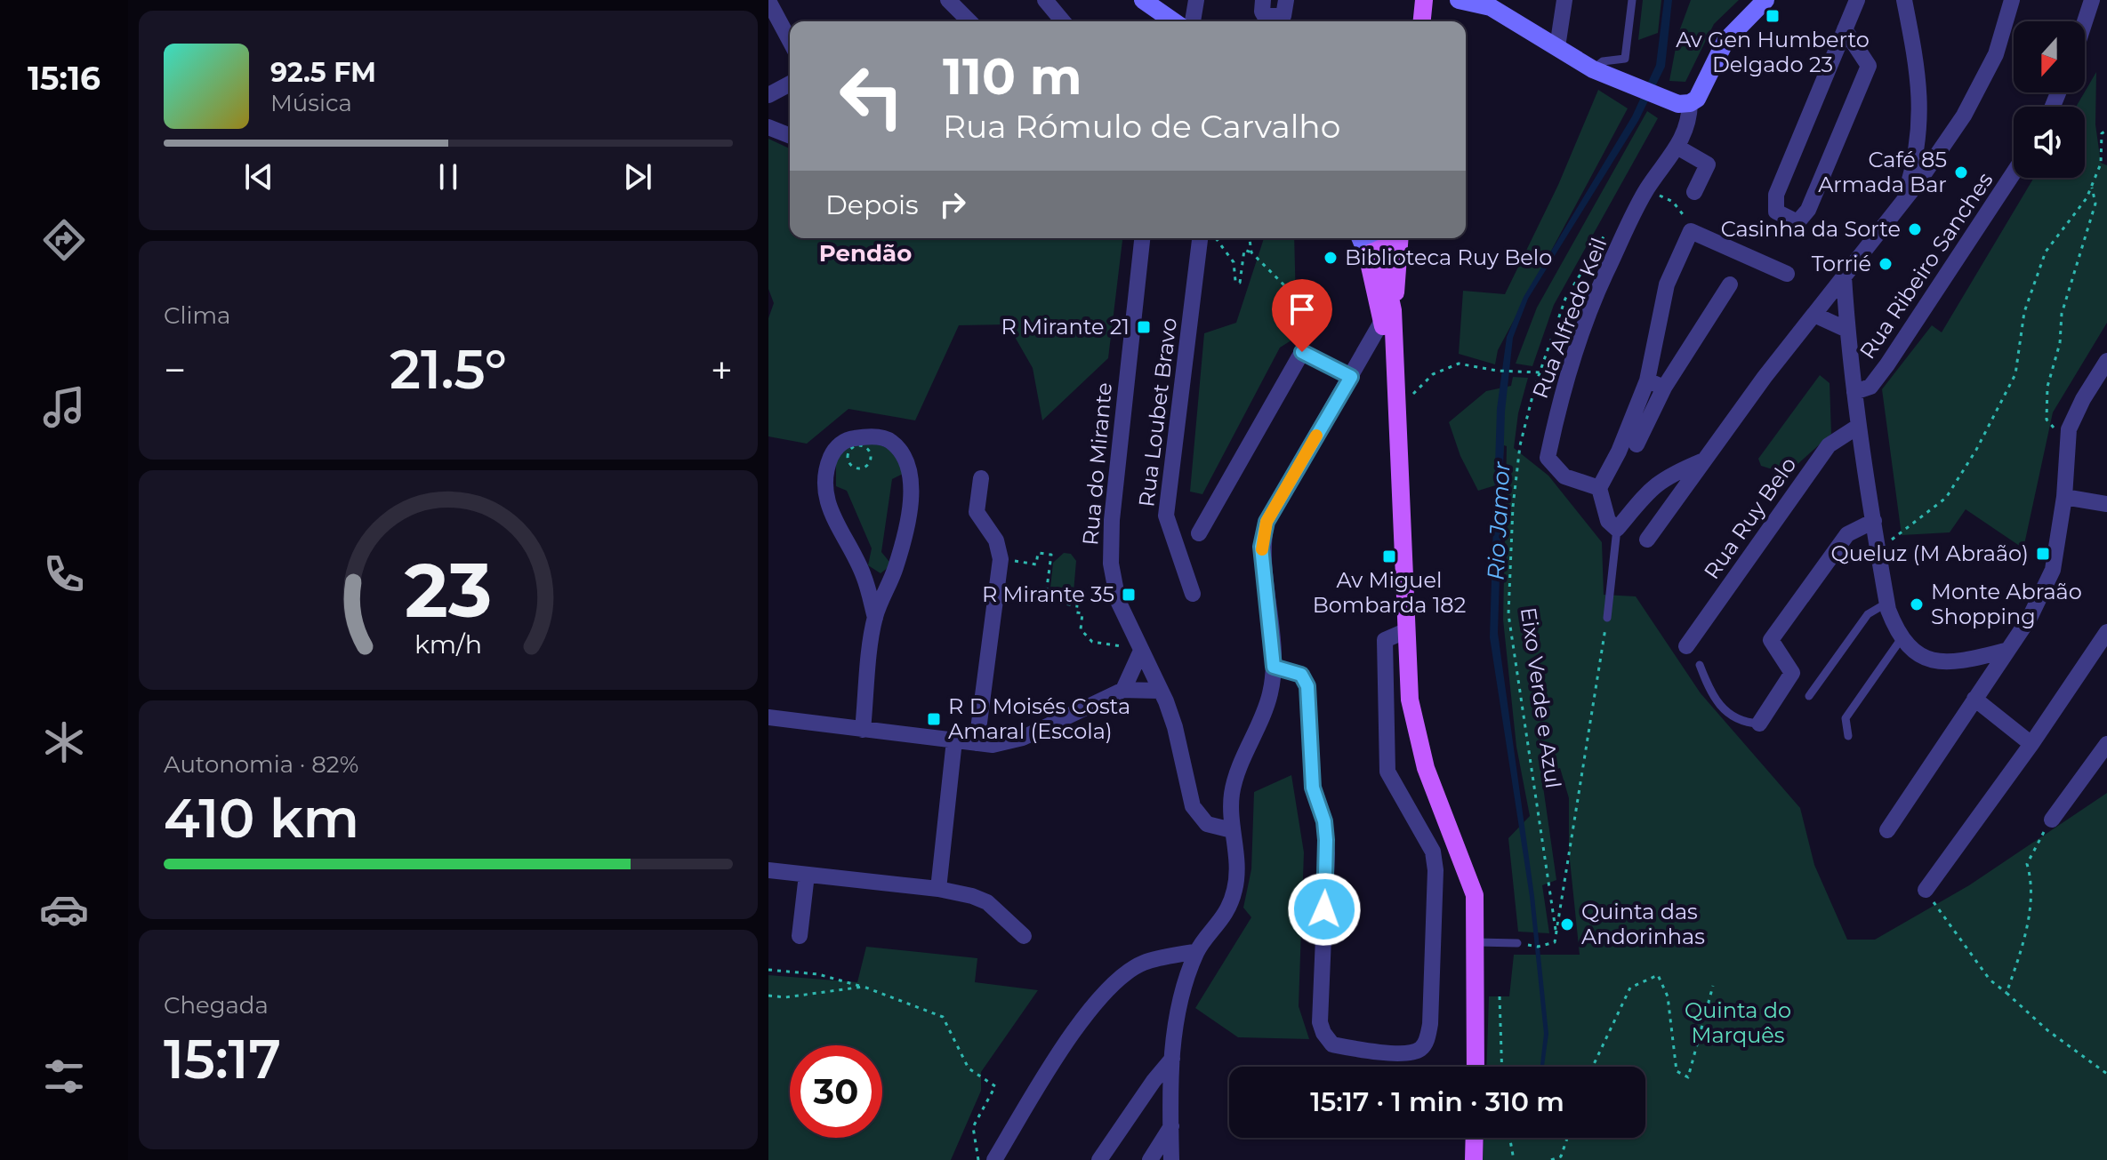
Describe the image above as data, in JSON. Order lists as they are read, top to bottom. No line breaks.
{"streets":{"street":["Rua Ribeiro Sanches","Rua Alfredo Keil","Rua Loubet Bravo","Rua do Mirante","Rua Ruy Belo"],"path":["Eixo Verde e Azul"]},"districts":["Pendão"],"water":["Rio Jamor"],"parks":["Quinta do Marquês"],"places":{"transit":["Av Gen Humberto Delgado 23","R Mirante 21","Queluz (M Abraão)","Av Miguel Bombarda 182","R Mirante 35","R D Moisés Costa Amaral (Escola)"],"other":["Café 85 Armada Bar","Casinha da Sorte","Biblioteca Ruy Belo","Torrié","Monte Abraão Shopping","Quinta das Andorinhas"]},"north":"bottom","page":{"tabs":"15:16","turn":["110 m","Rua Rómulo de Carvalho"],"song":["92.5 FM","Música"],"then":"Depois","tile":["Clima",["Autonomia · 82%","410 km"],["Chegada","15:17"]],"heat":["−","21.5°","+"],"limit":"30","trip":"15:17 · 1 min · 310 m","gauge":["23","km/h"]}}
